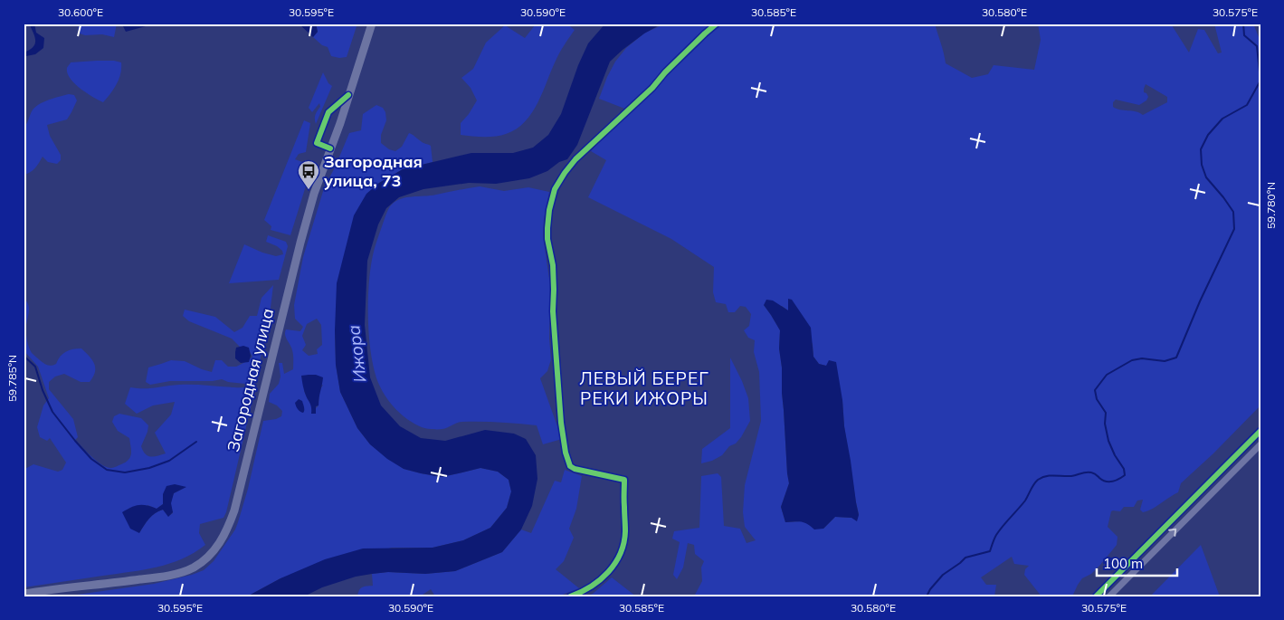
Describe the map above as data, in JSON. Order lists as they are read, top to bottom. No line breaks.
{"streets":{"main road":["Загородная улица"]},"districts":["ЛЕВЫЙ БЕРЕГ РЕКИ ИЖОРЫ"],"water":["Ижора"],"places":{"bus stop":["Загородная улица, 73"]},"scale_bar":"100 m","coordinates":["30.600°E","30.595°E","30.590°E","30.585°E","30.580°E","30.575°E","59.780°N","59.785°N"]}
